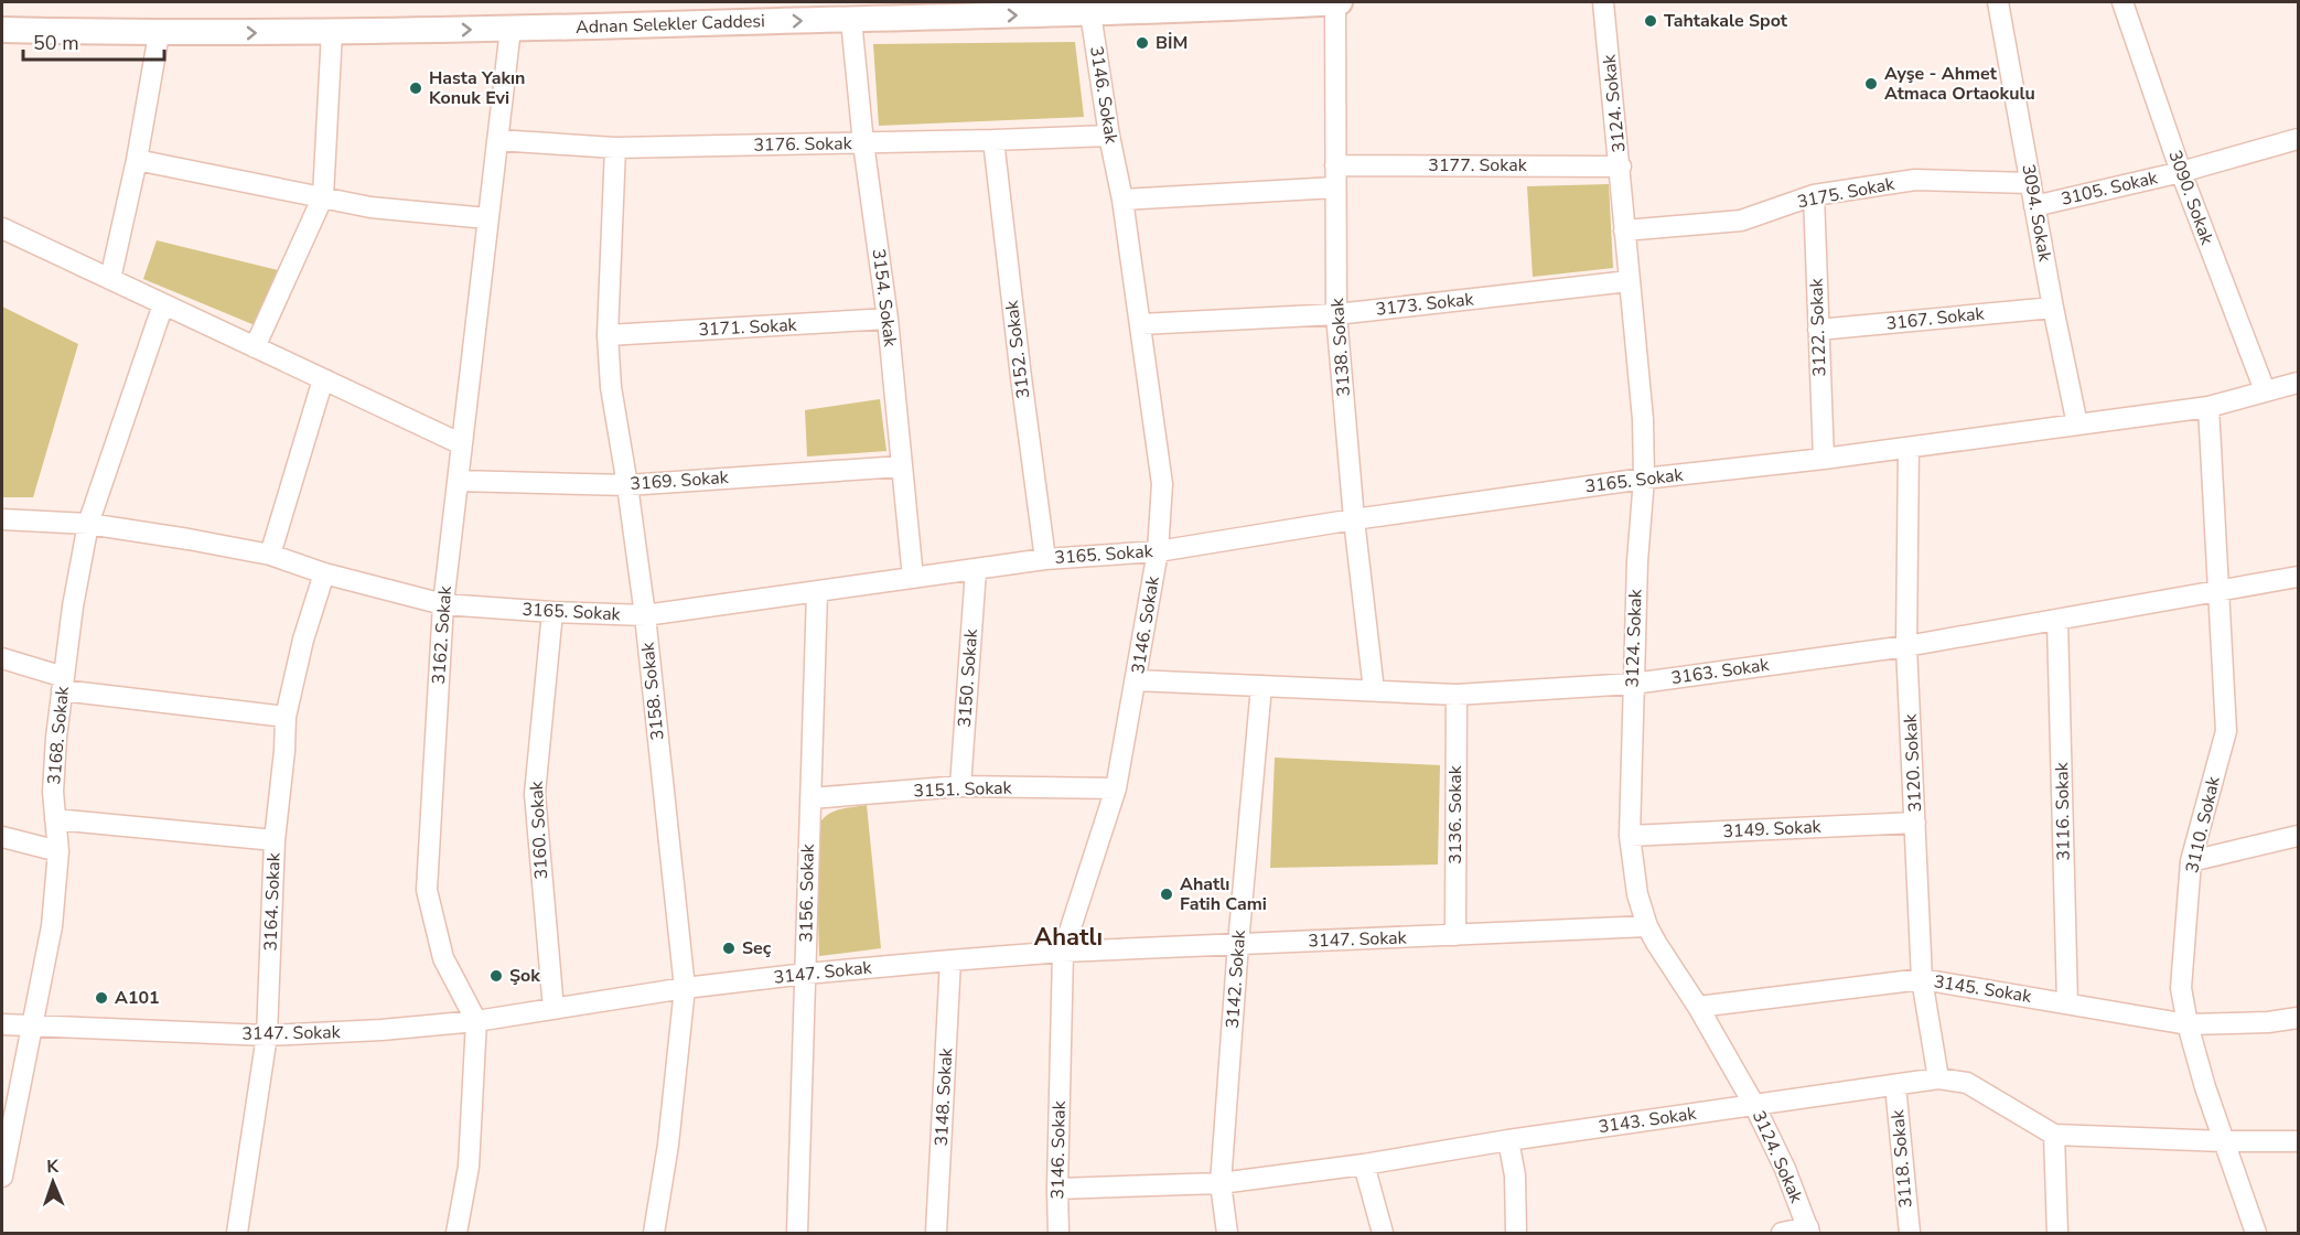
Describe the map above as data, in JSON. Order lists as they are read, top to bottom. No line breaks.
{"streets":{"main road":["Adnan Selekler Caddesi"],"street":["3146. Sokak","3124. Sokak","3176. Sokak","3177. Sokak","3105. Sokak","3175. Sokak","3090. Sokak","3094. Sokak","3154. Sokak","3173. Sokak","3167. Sokak","3171. Sokak","3122. Sokak","3138. Sokak","3152. Sokak","3169. Sokak","3165. Sokak","3162. Sokak","3163. Sokak","3150. Sokak","3158. Sokak","3168. Sokak","3120. Sokak","3151. Sokak","3116. Sokak","3136. Sokak","3110. Sokak","3149. Sokak","3160. Sokak","3156. Sokak","3164. Sokak","3147. Sokak","3142. Sokak","3145. Sokak","3148. Sokak","3143. Sokak","3118. Sokak"]},"crossings":[["Adnan Selekler Caddesi","3146. Sokak"],["Adnan Selekler Caddesi","3154. Sokak"],["Adnan Selekler Caddesi","3138. Sokak"],["Adnan Selekler Caddesi","3162. Sokak"],["3146. Sokak","3176. Sokak"],["3146. Sokak","3173. Sokak"],["3146. Sokak","3165. Sokak"],["3146. Sokak","3163. Sokak"],["3146. Sokak","3151. Sokak"],["3146. Sokak","3147. Sokak"],["3146. Sokak","3143. Sokak"],["3124. Sokak","3177. Sokak"],["3124. Sokak","3175. Sokak"],["3124. Sokak","3173. Sokak"],["3124. Sokak","3165. Sokak"],["3124. Sokak","3163. Sokak"],["3124. Sokak","3149. Sokak"],["3124. Sokak","3147. Sokak"],["3124. Sokak","3145. Sokak"],["3124. Sokak","3143. Sokak"],["3176. Sokak","3154. Sokak"],["3176. Sokak","3152. Sokak"],["3176. Sokak","3162. Sokak"],["3176. Sokak","3158. Sokak"],["3177. Sokak","3138. Sokak"],["3105. Sokak","3090. Sokak"],["3105. Sokak","3094. Sokak"],["3175. Sokak","3094. Sokak"],["3175. Sokak","3122. Sokak"],["3090. Sokak","3165. Sokak"],["3094. Sokak","3167. Sokak"],["3094. Sokak","3165. Sokak"],["3154. Sokak","3171. Sokak"],["3154. Sokak","3169. Sokak"],["3154. Sokak","3165. Sokak"],["3173. Sokak","3138. Sokak"],["3167. Sokak","3122. Sokak"],["3171. Sokak","3158. Sokak"],["3122. Sokak","3165. Sokak"],["3138. Sokak","3165. Sokak"],["3138. Sokak","3163. Sokak"],["3152. Sokak","3165. Sokak"],["3169. Sokak","3162. Sokak"],["3169. Sokak","3158. Sokak"],["3165. Sokak","3162. Sokak"],["3165. Sokak","3150. Sokak"],["3165. Sokak","3158. Sokak"],["3165. Sokak","3168. Sokak"],["3165. Sokak","3120. Sokak"],["3165. Sokak","3110. Sokak"],["3165. Sokak","3160. Sokak"],["3165. Sokak","3156. Sokak"],["3165. Sokak","3164. Sokak"],["3162. Sokak","3147. Sokak"],["3163. Sokak","3120. Sokak"],["3163. Sokak","3116. Sokak"],["3163. Sokak","3136. Sokak"],["3163. Sokak","3110. Sokak"],["3163. Sokak","3142. Sokak"],["3150. Sokak","3151. Sokak"],["3158. Sokak","3147. Sokak"],["3168. Sokak","3147. Sokak"],["3120. Sokak","3149. Sokak"],["3120. Sokak","3145. Sokak"],["3120. Sokak","3143. Sokak"],["3151. Sokak","3156. Sokak"],["3116. Sokak","3145. Sokak"],["3136. Sokak","3147. Sokak"],["3110. Sokak","3145. Sokak"],["3110. Sokak","3143. Sokak"],["3160. Sokak","3147. Sokak"],["3156. Sokak","3147. Sokak"],["3164. Sokak","3147. Sokak"],["3147. Sokak","3142. Sokak"],["3147. Sokak","3148. Sokak"],["3142. Sokak","3143. Sokak"],["3143. Sokak","3118. Sokak"]],"one_way":["Adnan Selekler Caddesi"],"districts":["Ahatlı"],"places":["Tahtakale Spot","BİM","Ayşe - Ahmet Atmaca Ortaokulu","Hasta Yakın Konuk Evi","Ahatlı Fatih Cami","Seç","Şok","A101"],"scale_bar":"50 m","north":"top"}
